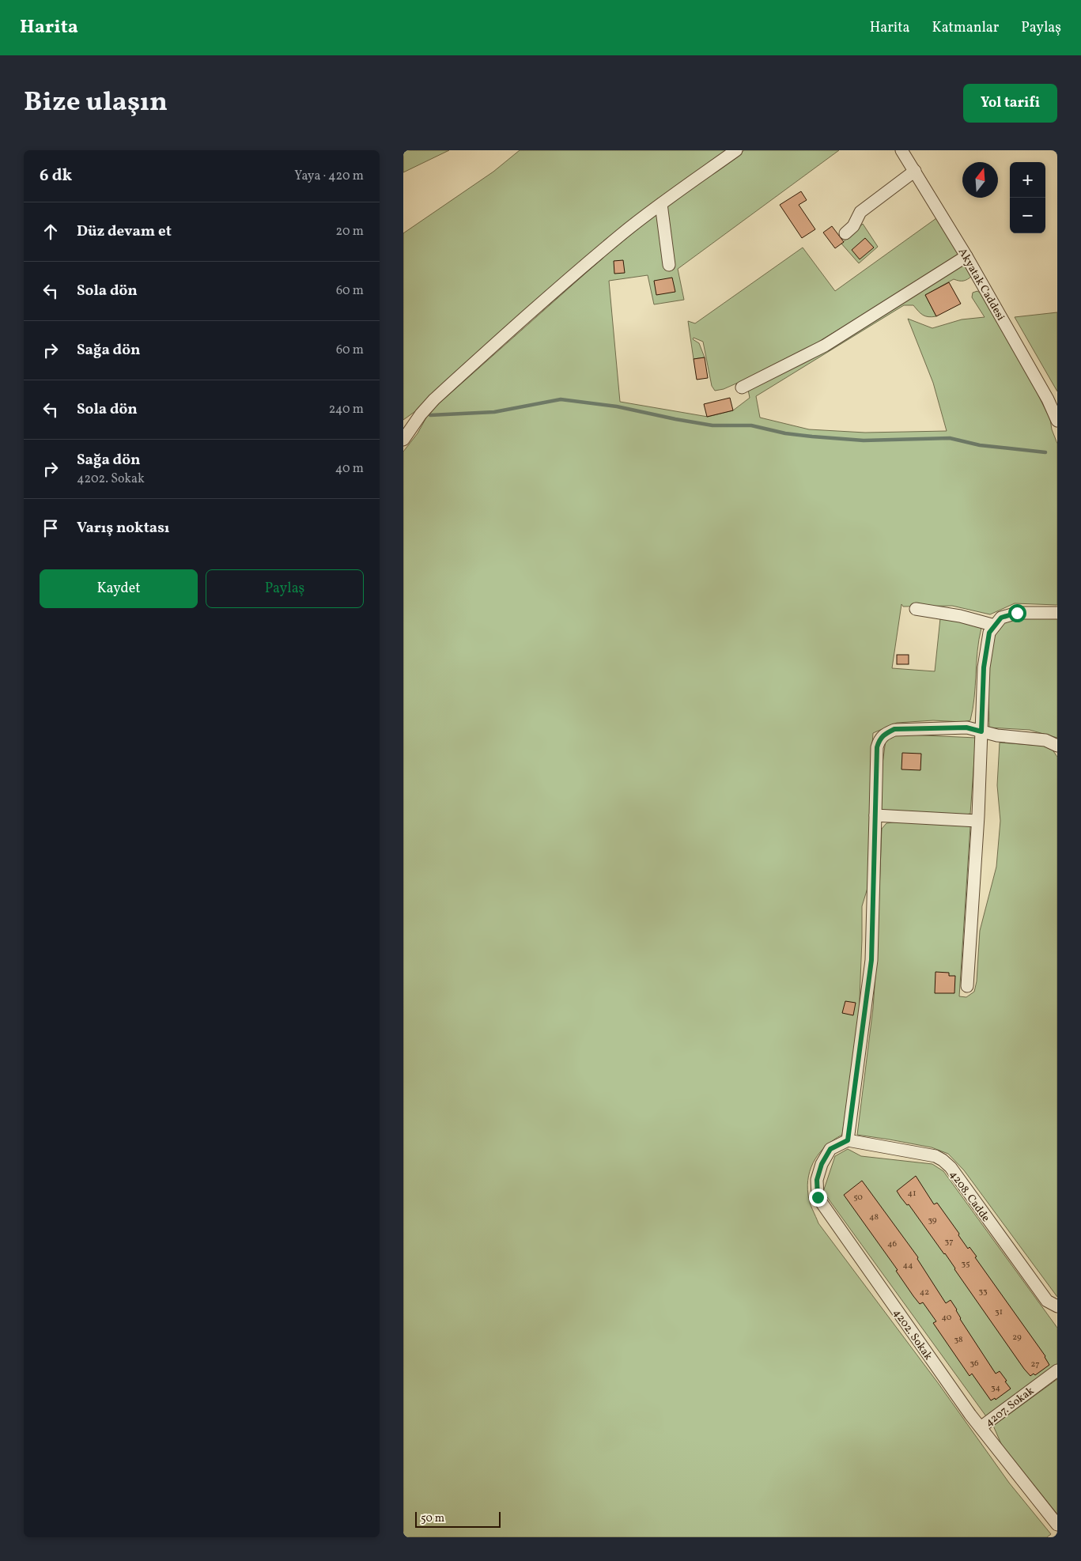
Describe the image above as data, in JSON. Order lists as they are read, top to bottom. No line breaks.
{"streets":{"street":["Akyatak Caddesi","4208. Cadde","4202. Sokak","4207. Sokak"]},"crossings":[["4208. Cadde","4202. Sokak"],["4202. Sokak","4207. Sokak"]],"house_numbers":["41","50","48","39","37","46","35","44","33","42","31","40","29","38","36","27","34"],"scale_bar":"50 m","north":"top","page":{"header":"Harita","nav":["Harita","Katmanlar","Paylaş"],"title":"Bize ulaşın","buttons":["Yol tarifi",["Kaydet","Paylaş"]],"heading":["6 dk","Yaya · 420 m"],"map_buttons":["+","−"],"list":[["Düz devam et","20 m"],["Sola dön","60 m"],["Sağa dön","60 m"],["Sola dön","240 m"],["Sağa dön","4202. Sokak","40 m"],"Varış noktası"],"scale":"50 m"}}
